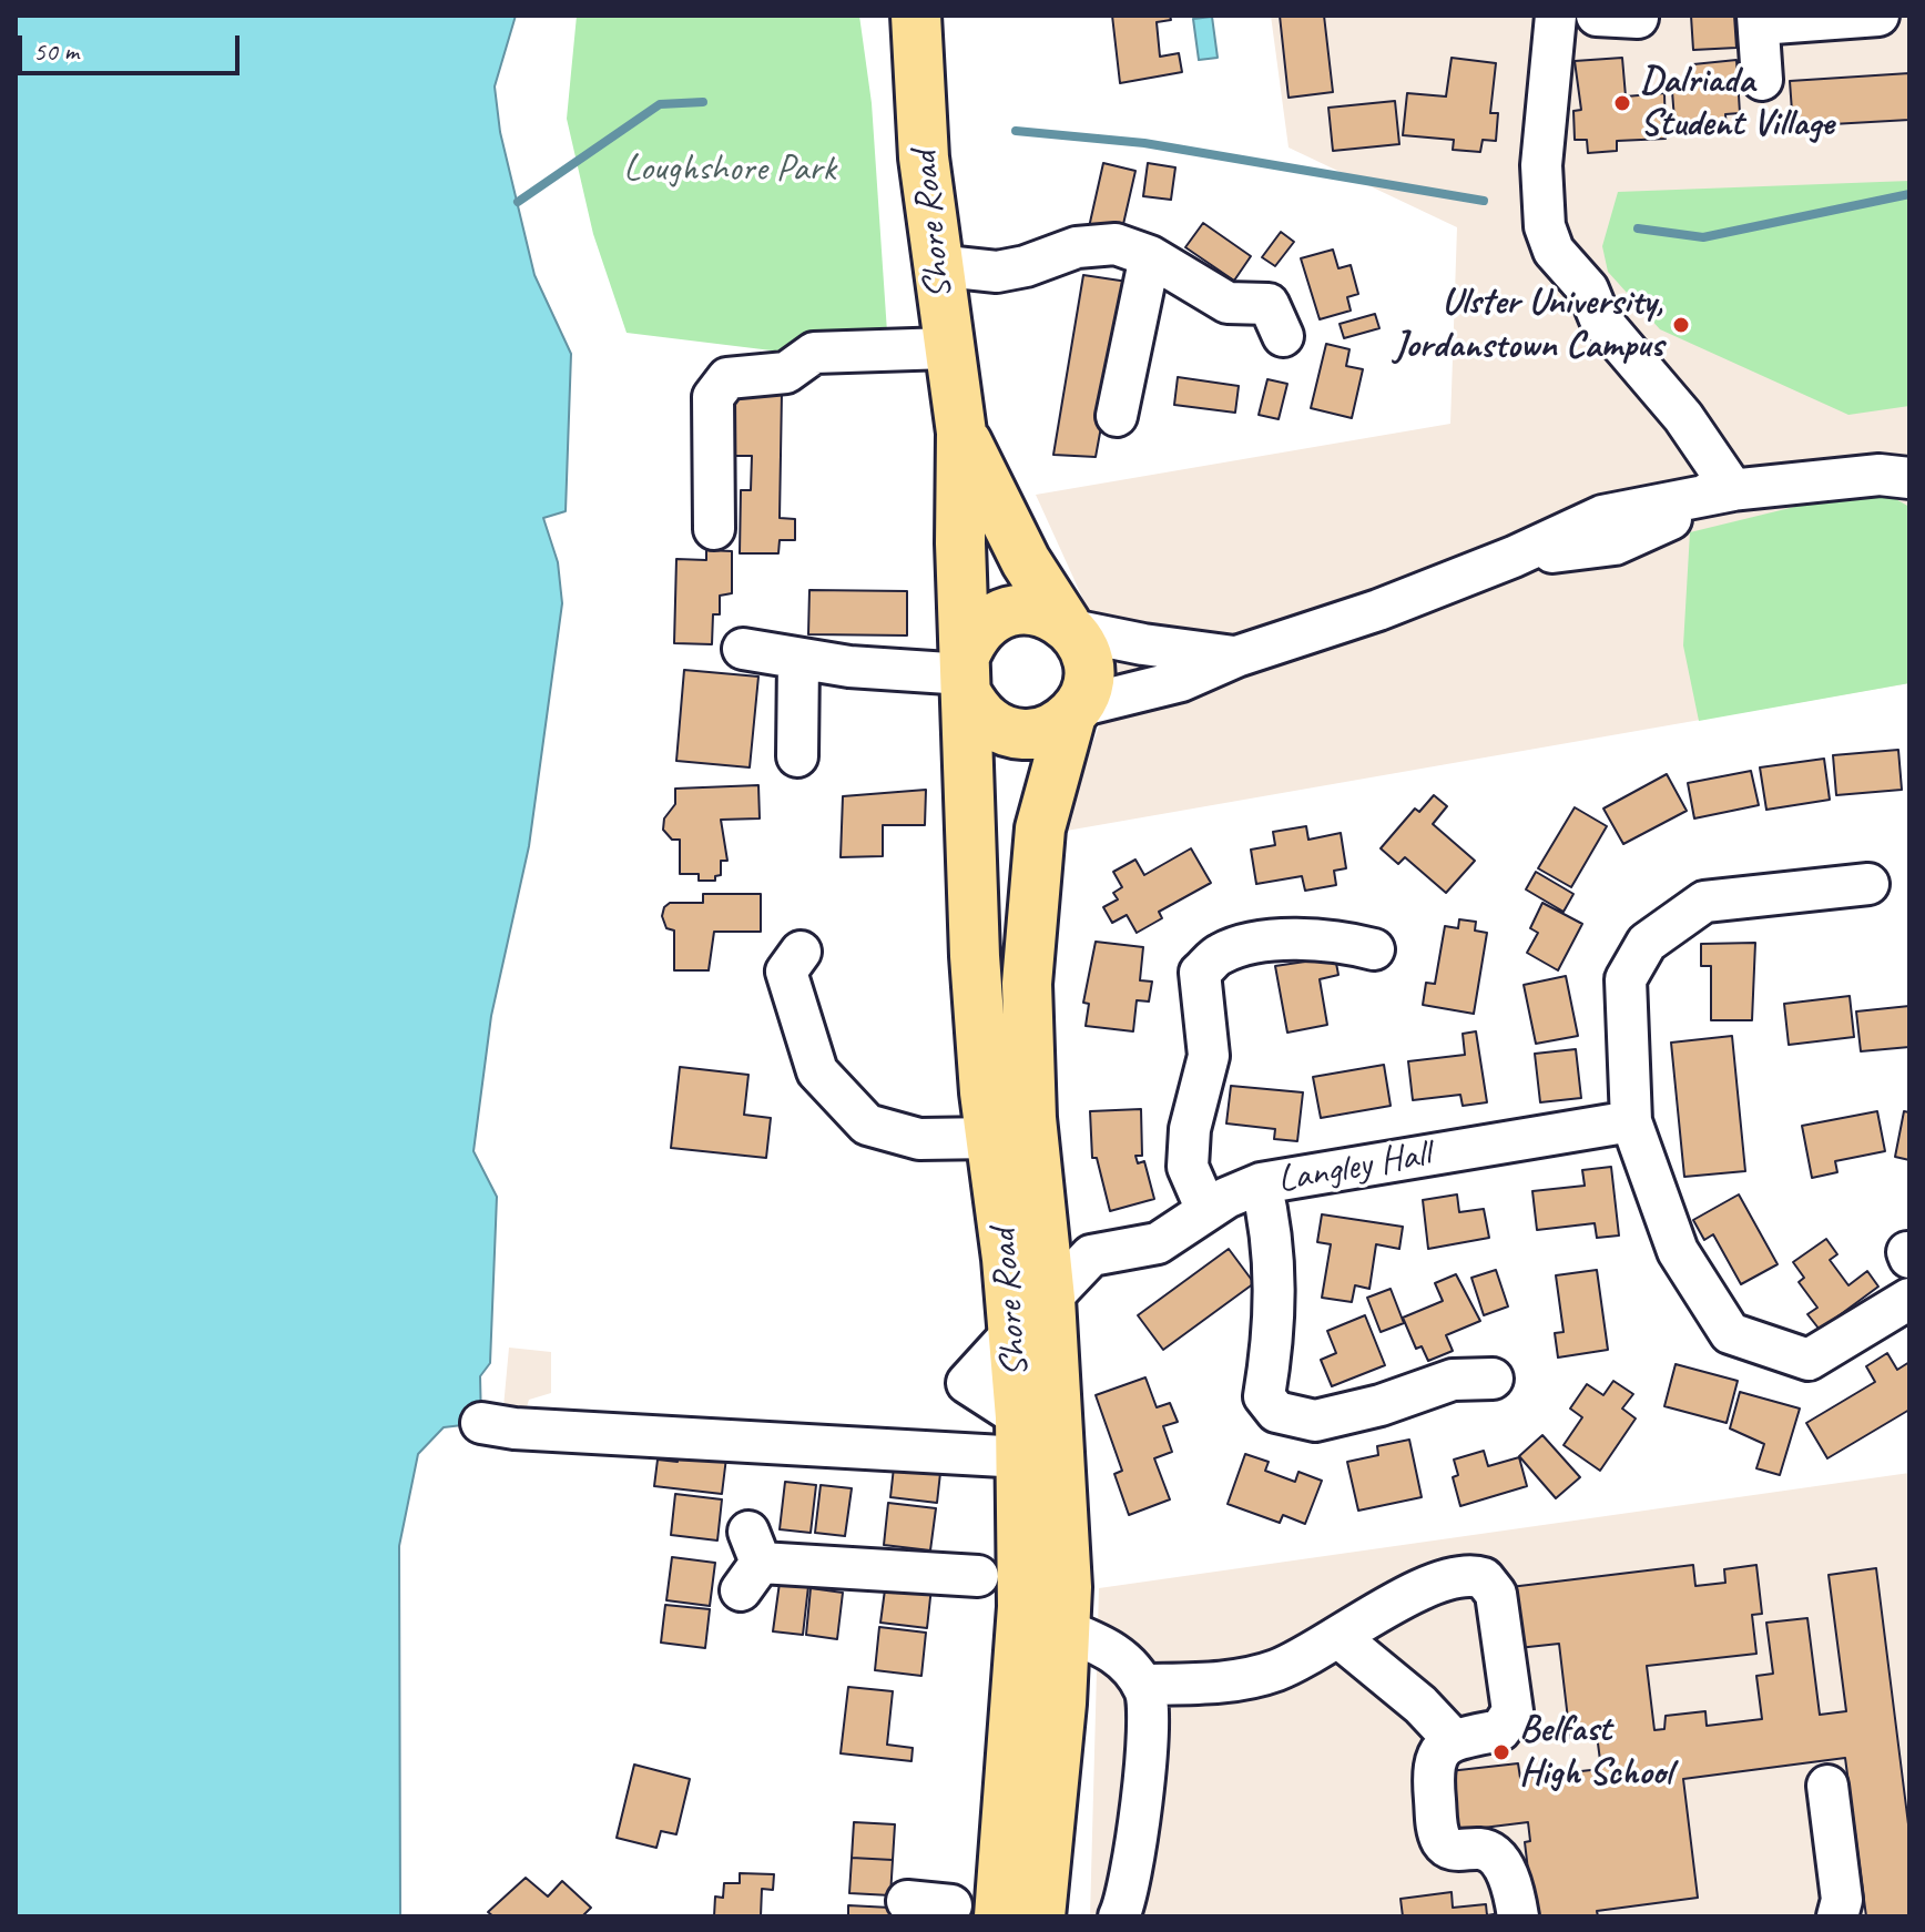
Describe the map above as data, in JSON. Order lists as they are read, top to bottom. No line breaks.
{"streets":{"highway":["Shore Road"],"street":["Langley Hall"]},"parks":["Loughshore Park"],"places":["Dalriada Student Village","Ulster University, Jordanstown Campus","Belfast High School"],"scale_bar":"50 m"}
